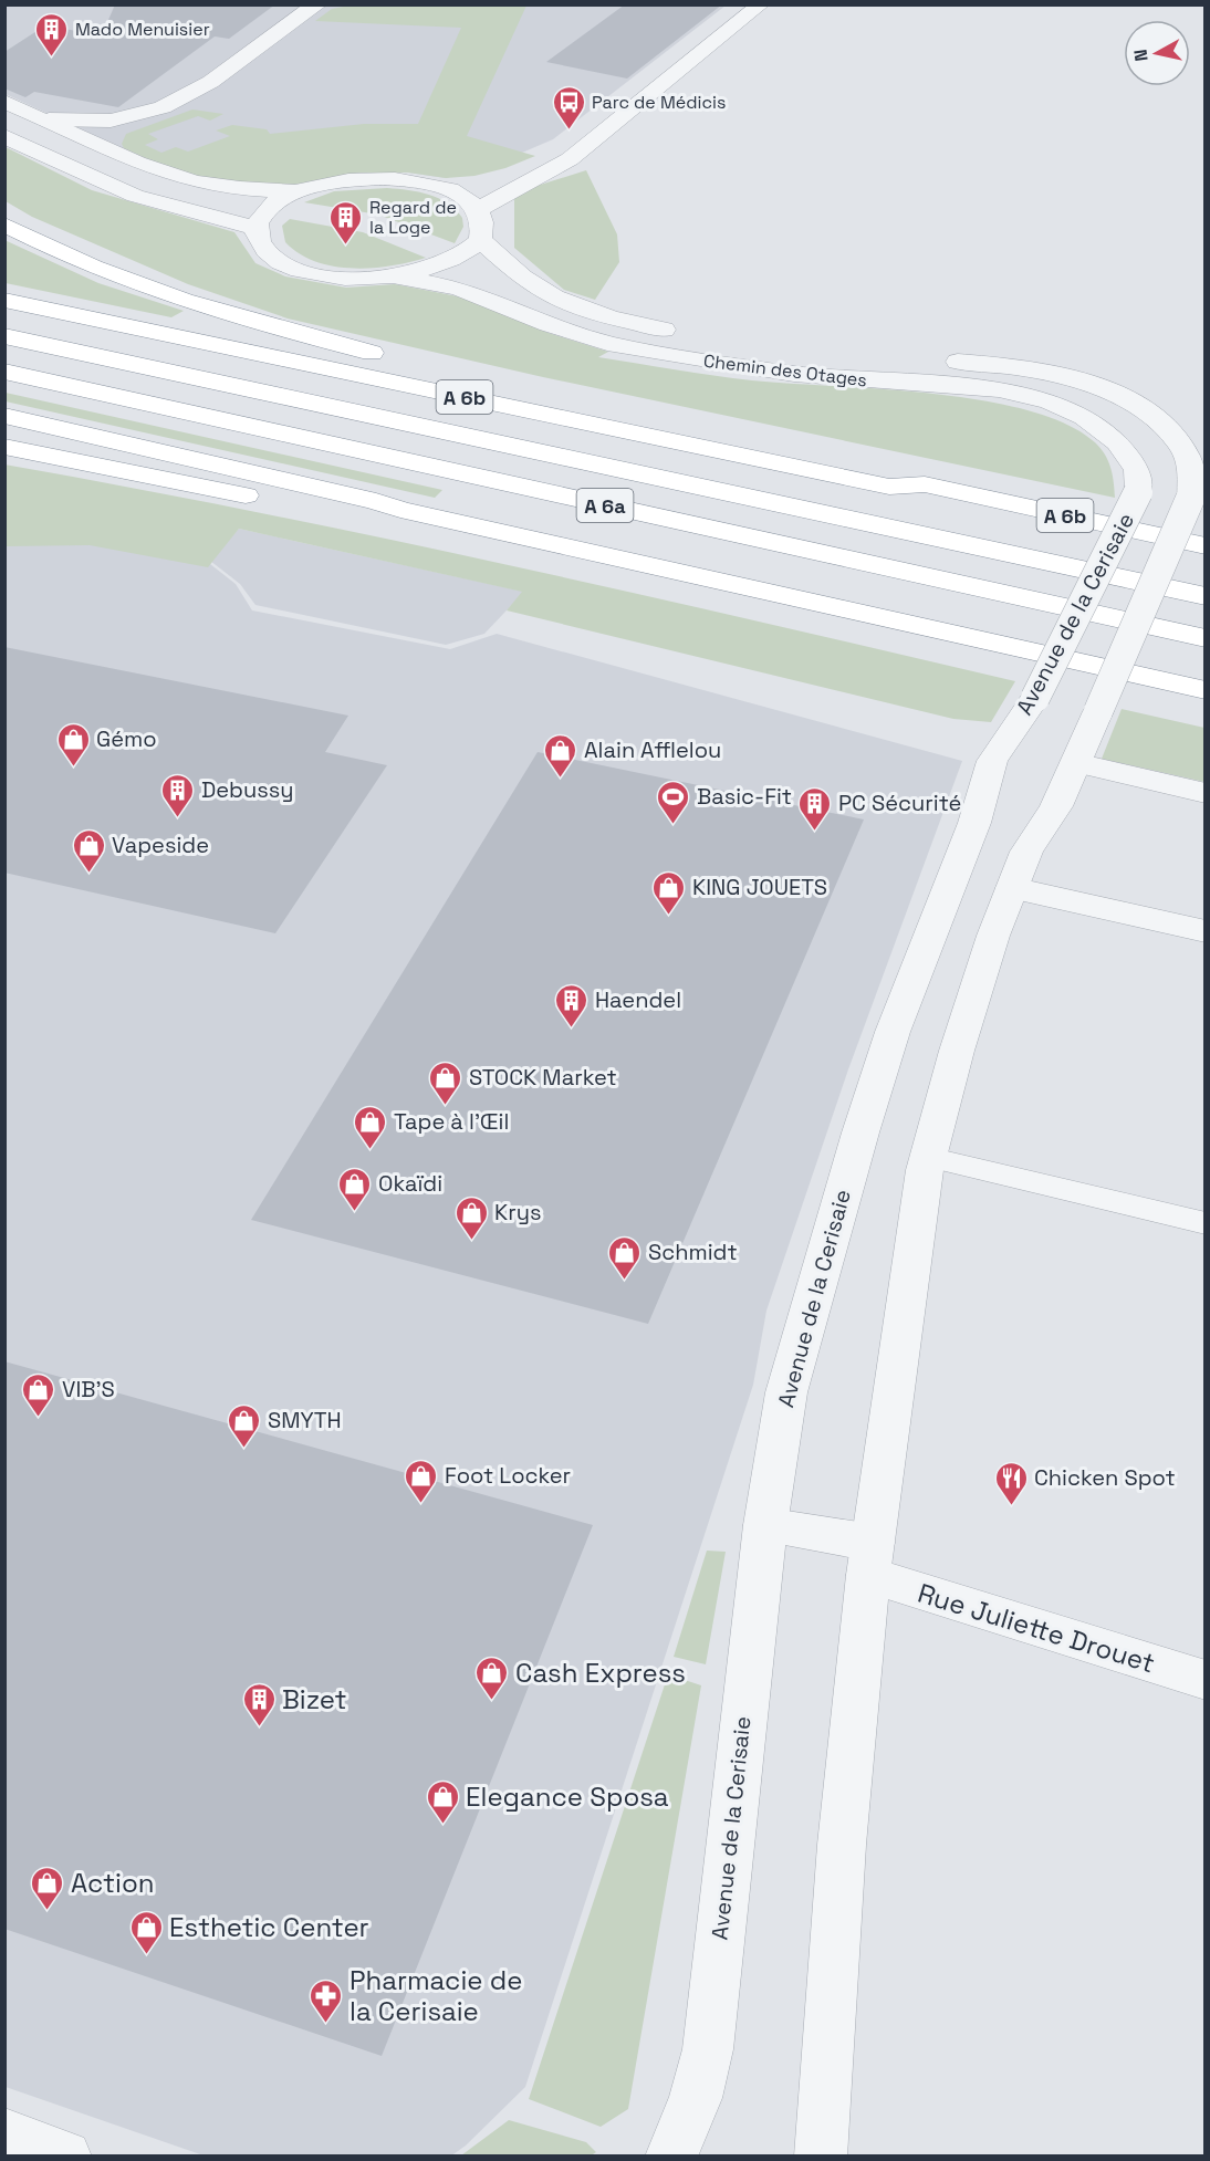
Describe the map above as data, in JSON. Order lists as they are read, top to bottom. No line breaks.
{"streets":{"highway":["A 6b","A 6a"],"street":["Chemin des Otages","Avenue de la Cerisaie","Rue Juliette Drouet"]},"crossings":[["Chemin des Otages","Avenue de la Cerisaie"],["Avenue de la Cerisaie","Rue Juliette Drouet"]],"places":{"building":["Mado Menuisier","Regard de la Loge","Debussy","PC Sécurité","Haendel","Bizet"],"bus stop":["Parc de Médicis"],"shop":["Gémo","Alain Afflelou","Vapeside","KING JOUETS","STOCK Market","Tape à l'Œil","Okaïdi","Krys","Schmidt","VIB'S","SMYTH","Foot Locker","Cash Express","Elegance Sposa","Action","Esthetic Center"],"sports":["Basic-Fit"],"restaurant":["Chicken Spot"],"pharmacy":["Pharmacie de la Cerisaie"]},"north":"left"}
